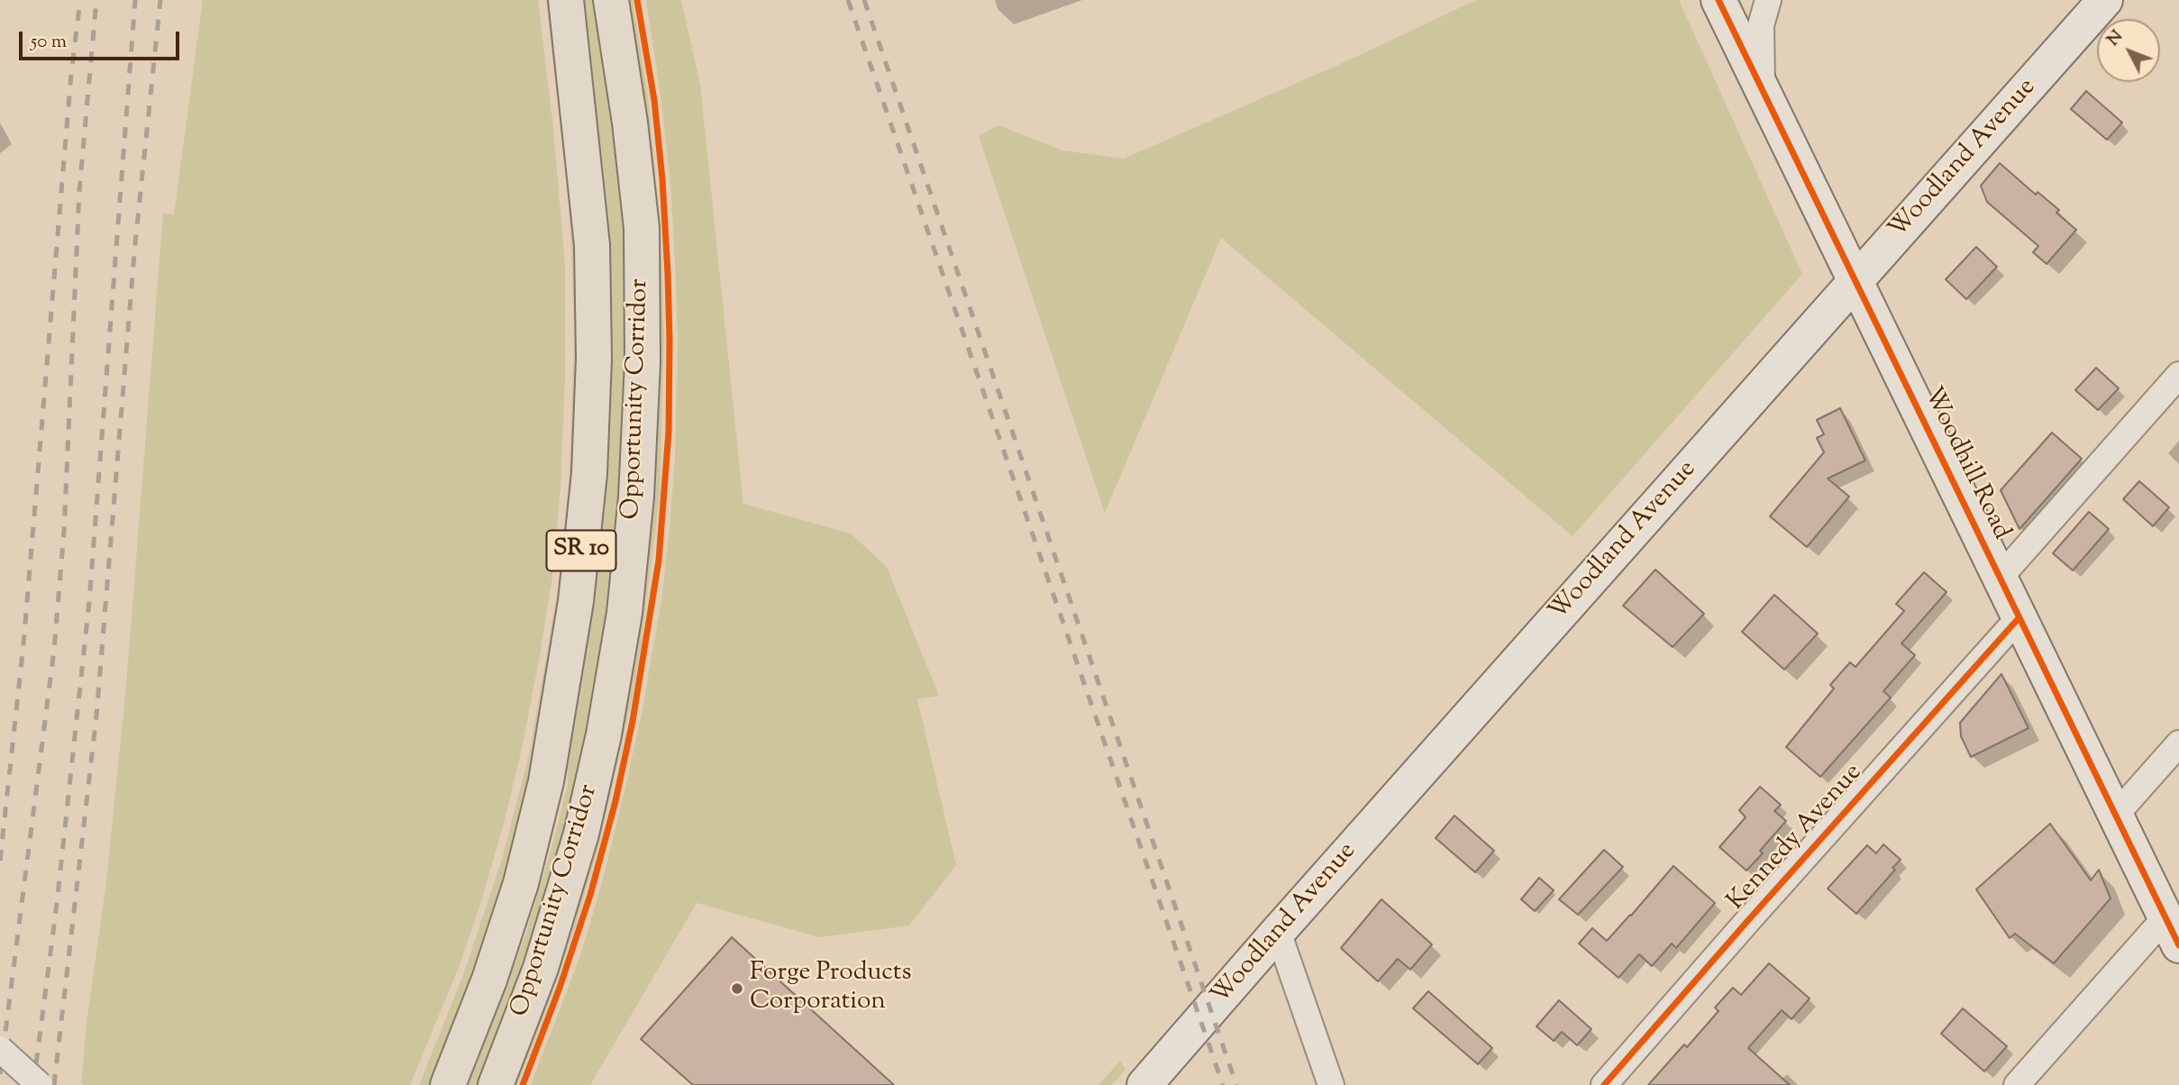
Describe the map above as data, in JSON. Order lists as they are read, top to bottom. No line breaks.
{"streets":{"main road":["Woodland Avenue","Opportunity Corridor","Woodhill Road","SR 10"],"street":["Kennedy Avenue"]},"crossings":[["Woodland Avenue","Woodhill Road"],["Woodhill Road","Kennedy Avenue"]],"places":["Forge Products Corporation"],"scale_bar":"50 m","north":"top left"}
